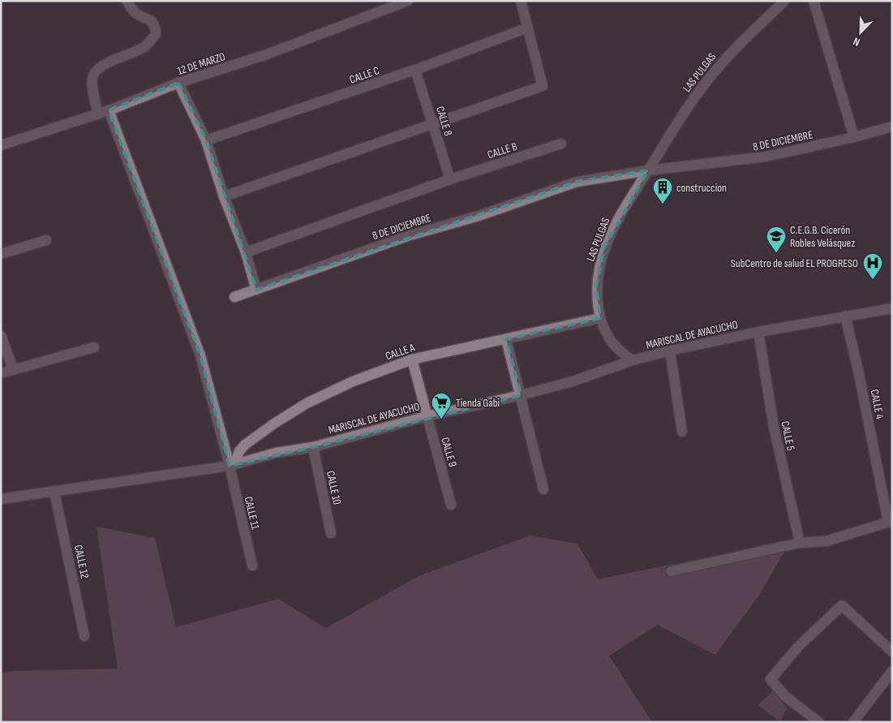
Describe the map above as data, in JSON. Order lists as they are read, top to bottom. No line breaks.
{"streets":{"street":["12 DE MARZO","LAS PULGAS","CALLE C","CALLE 8","8 DE DICIEMBRE","CALLE B","MARISCAL DE AYACUCHO","CALLE A","CALLE 4","CALLE 5","CALLE 9","CALLE 10","CALLE 11","CALLE 12"]},"crossings":[["12 DE MARZO","CALLE 11"],["LAS PULGAS","8 DE DICIEMBRE"],["LAS PULGAS","MARISCAL DE AYACUCHO"],["LAS PULGAS","CALLE A"],["CALLE C","CALLE 8"],["CALLE 8","CALLE B"],["MARISCAL DE AYACUCHO","CALLE A"],["MARISCAL DE AYACUCHO","CALLE 4"],["MARISCAL DE AYACUCHO","CALLE 5"],["MARISCAL DE AYACUCHO","CALLE 9"],["MARISCAL DE AYACUCHO","CALLE 10"],["MARISCAL DE AYACUCHO","CALLE 11"],["MARISCAL DE AYACUCHO","CALLE 12"],["CALLE A","CALLE 9"],["CALLE A","CALLE 11"]],"places":{"building":["construccion"],"school or university":["C.E.G.B. Cicerón Robles Velásquez"],"hospital":["SubCentro de salud EL PROGRESO"],"supermarket":["Tienda Gabi"]},"north":"bottom left"}
